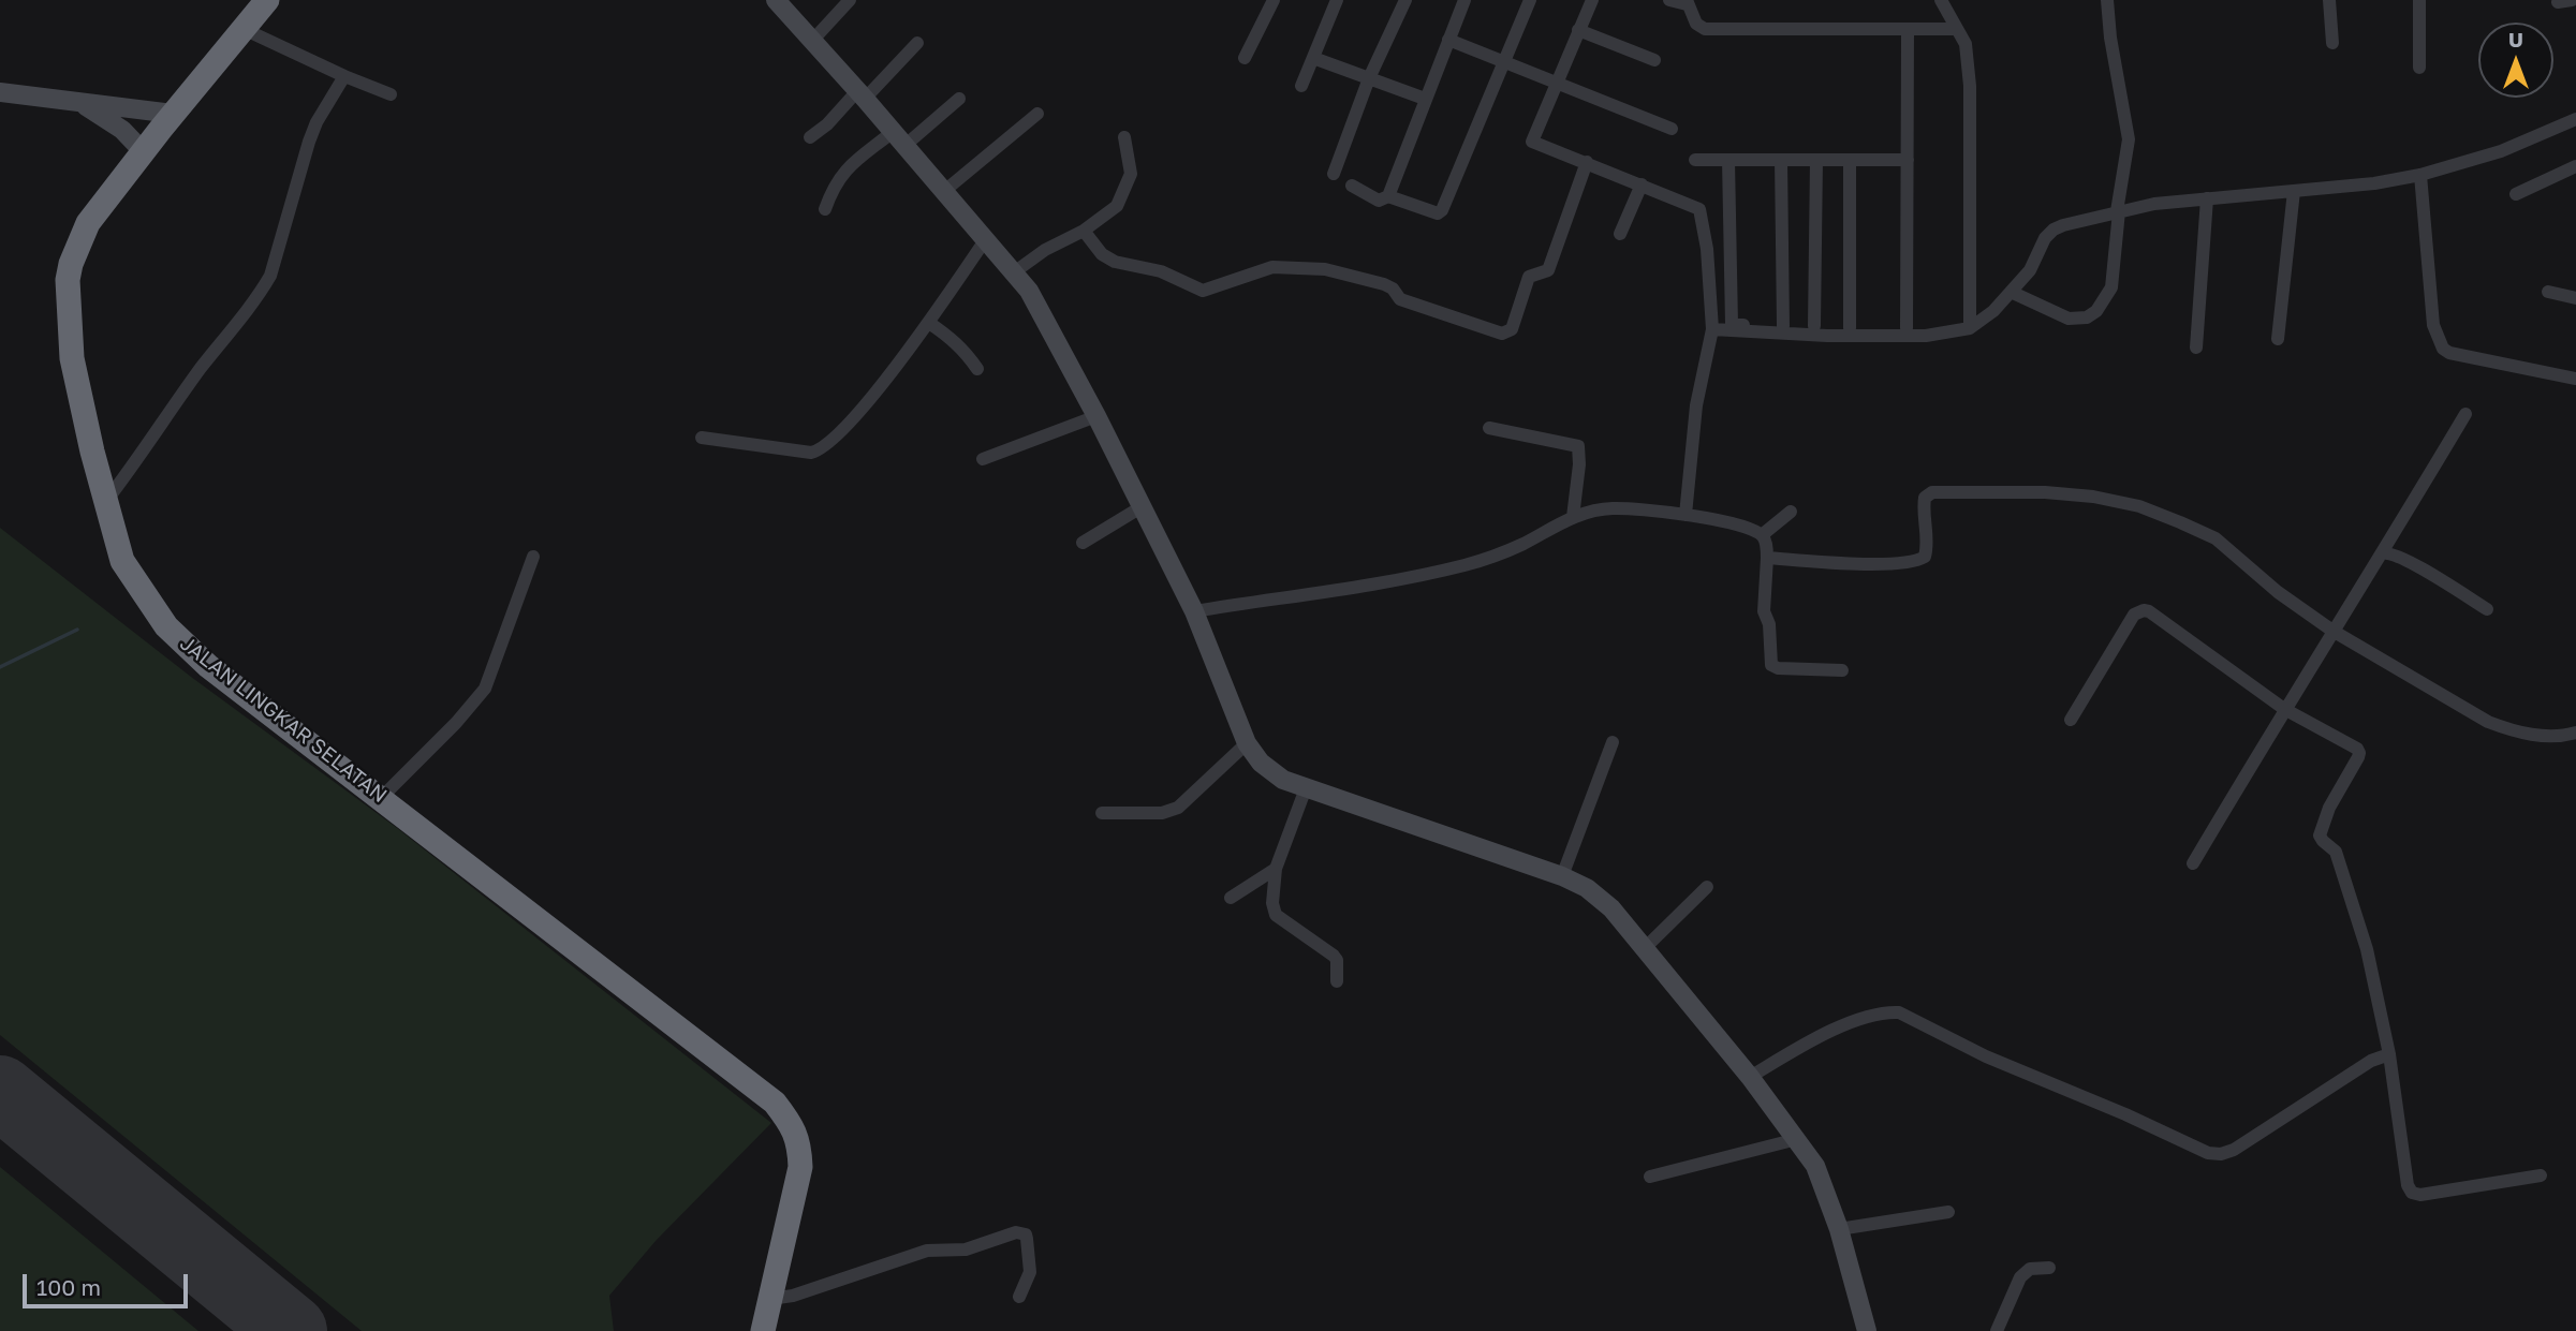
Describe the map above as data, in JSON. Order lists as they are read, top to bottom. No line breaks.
{"streets":{"highway":["JALAN LINGKAR SELATAN"]},"scale_bar":"100 m","north":"top"}
